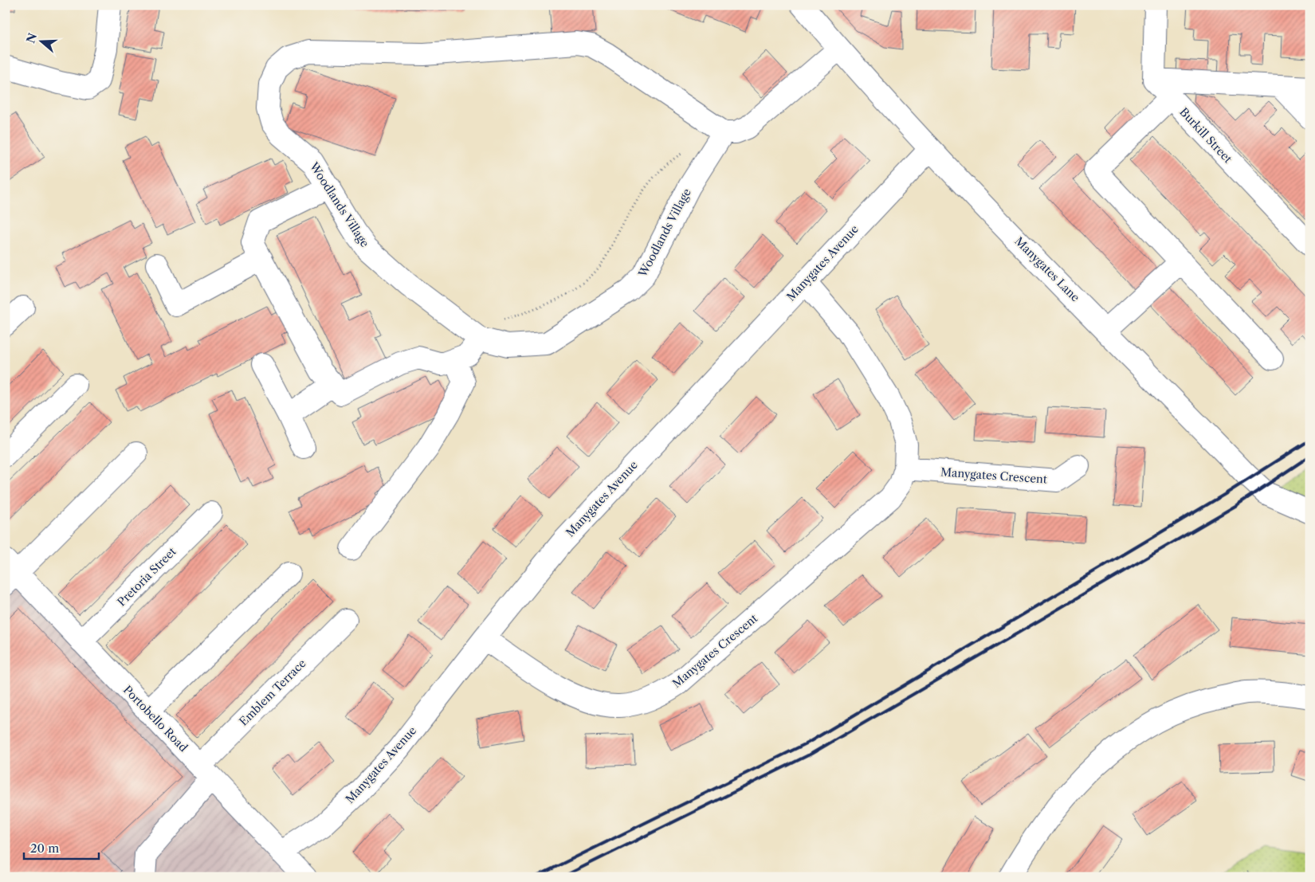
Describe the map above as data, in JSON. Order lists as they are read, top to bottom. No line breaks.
{"streets":{"street":["Burkill Street","Woodlands Village","Manygates Avenue","Manygates Lane","Manygates Crescent","Pretoria Street","Emblem Terrace","Portobello Road"]},"crossings":[["Manygates Avenue","Manygates Lane"],["Manygates Avenue","Manygates Crescent"],["Manygates Avenue","Portobello Road"],["Pretoria Street","Portobello Road"],["Emblem Terrace","Portobello Road"]],"scale_bar":"20 m","north":"left"}
